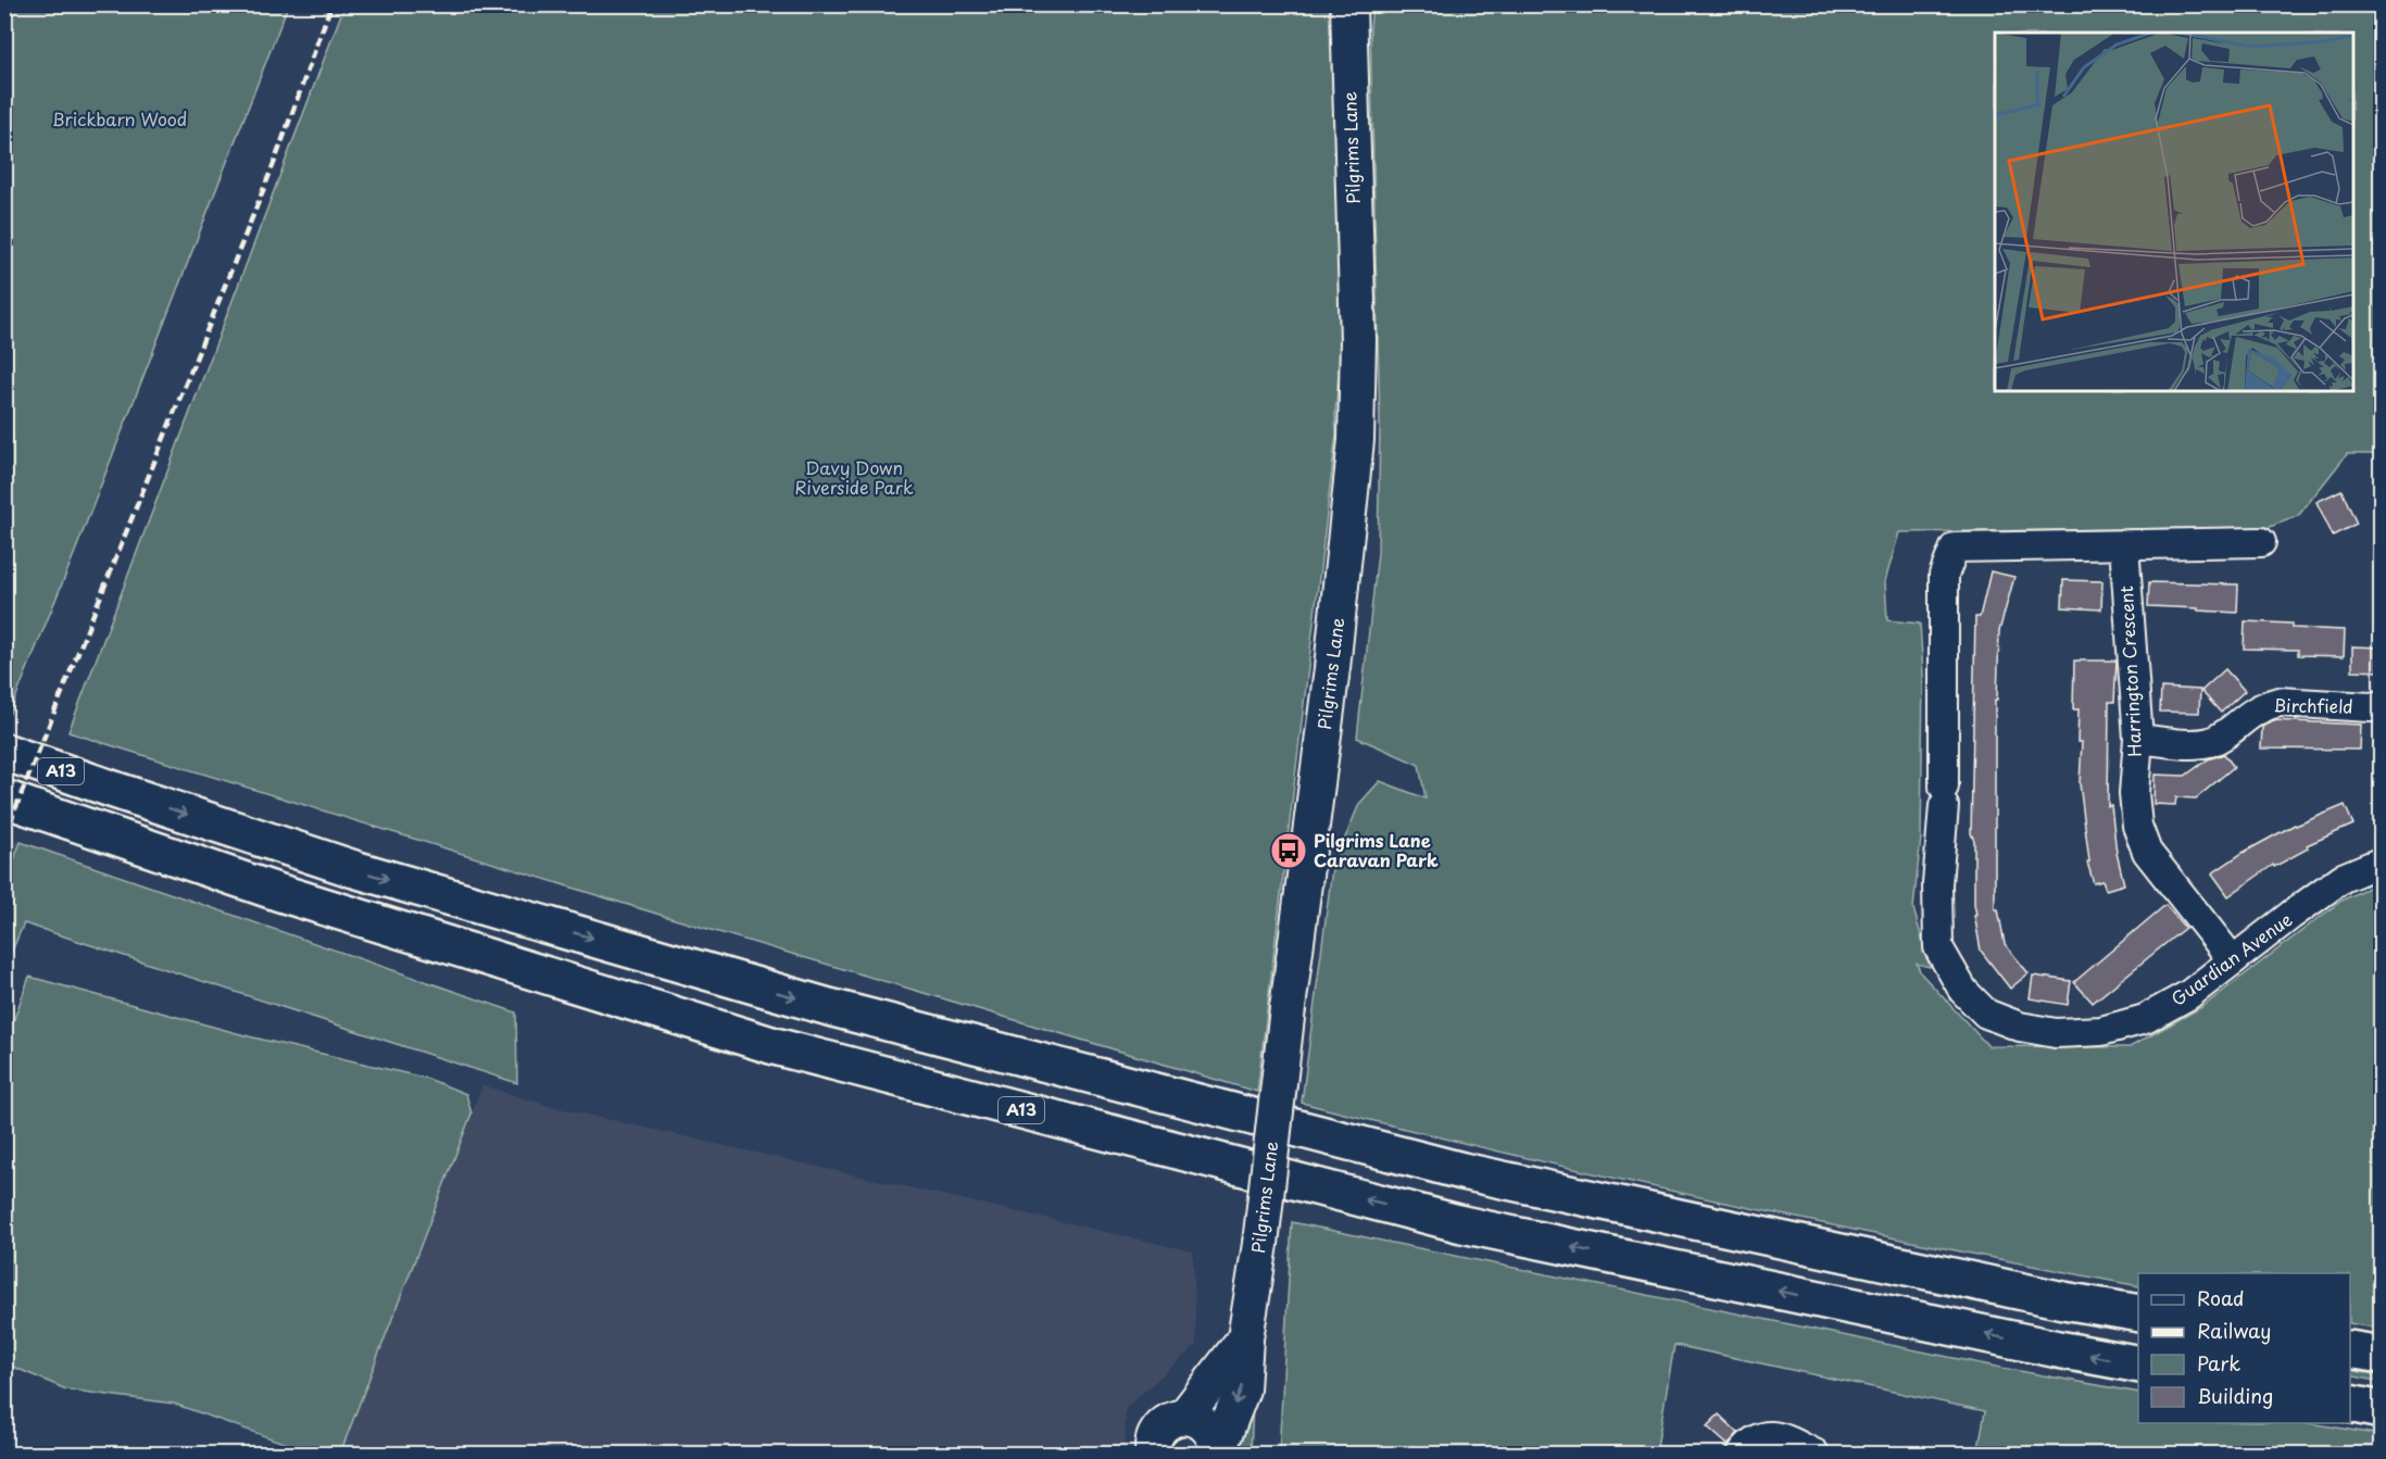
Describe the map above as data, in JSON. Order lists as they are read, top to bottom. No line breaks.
{"streets":{"highway":["A13"],"main road":["Pilgrims Lane"],"street":["Harrington Crescent","Birchfield","Guardian Avenue"]},"crossings":[["Harrington Crescent","Birchfield"],["Harrington Crescent","Guardian Avenue"]],"parks":["Brickbarn Wood","Davy Down Riverside Park"],"places":{"bus stop":["Pilgrims Lane Caravan Park"]},"legend":["Road","Railway","Park","Building"]}
